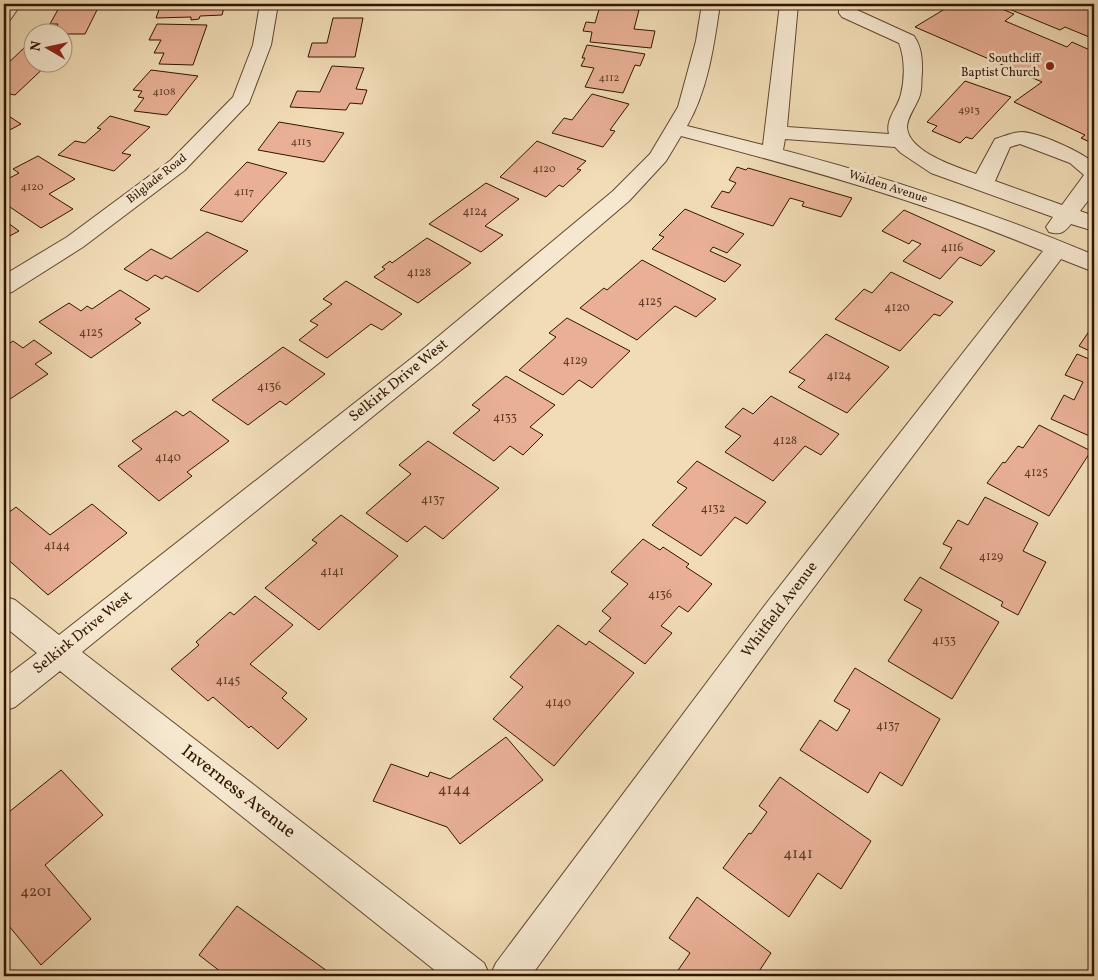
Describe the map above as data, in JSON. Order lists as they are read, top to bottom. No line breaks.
{"streets":{"street":["Bilglade Road","Walden Avenue","Selkirk Drive West","Whitfield Avenue","Inverness Avenue"]},"crossings":[["Walden Avenue","Selkirk Drive West"],["Walden Avenue","Whitfield Avenue"],["Selkirk Drive West","Inverness Avenue"]],"places":["Southcliff Baptist Church"],"house_numbers":["4112","4108","4913","4113","4120","4120","4117","4124","4116","4128","4125","4120","4125","4129","4124","4136","4133","4128","4140","4125","4137","4132","4144","4129","4141","4136","4133","4145","4140","4137","4144","4141","4201"],"north":"left"}
